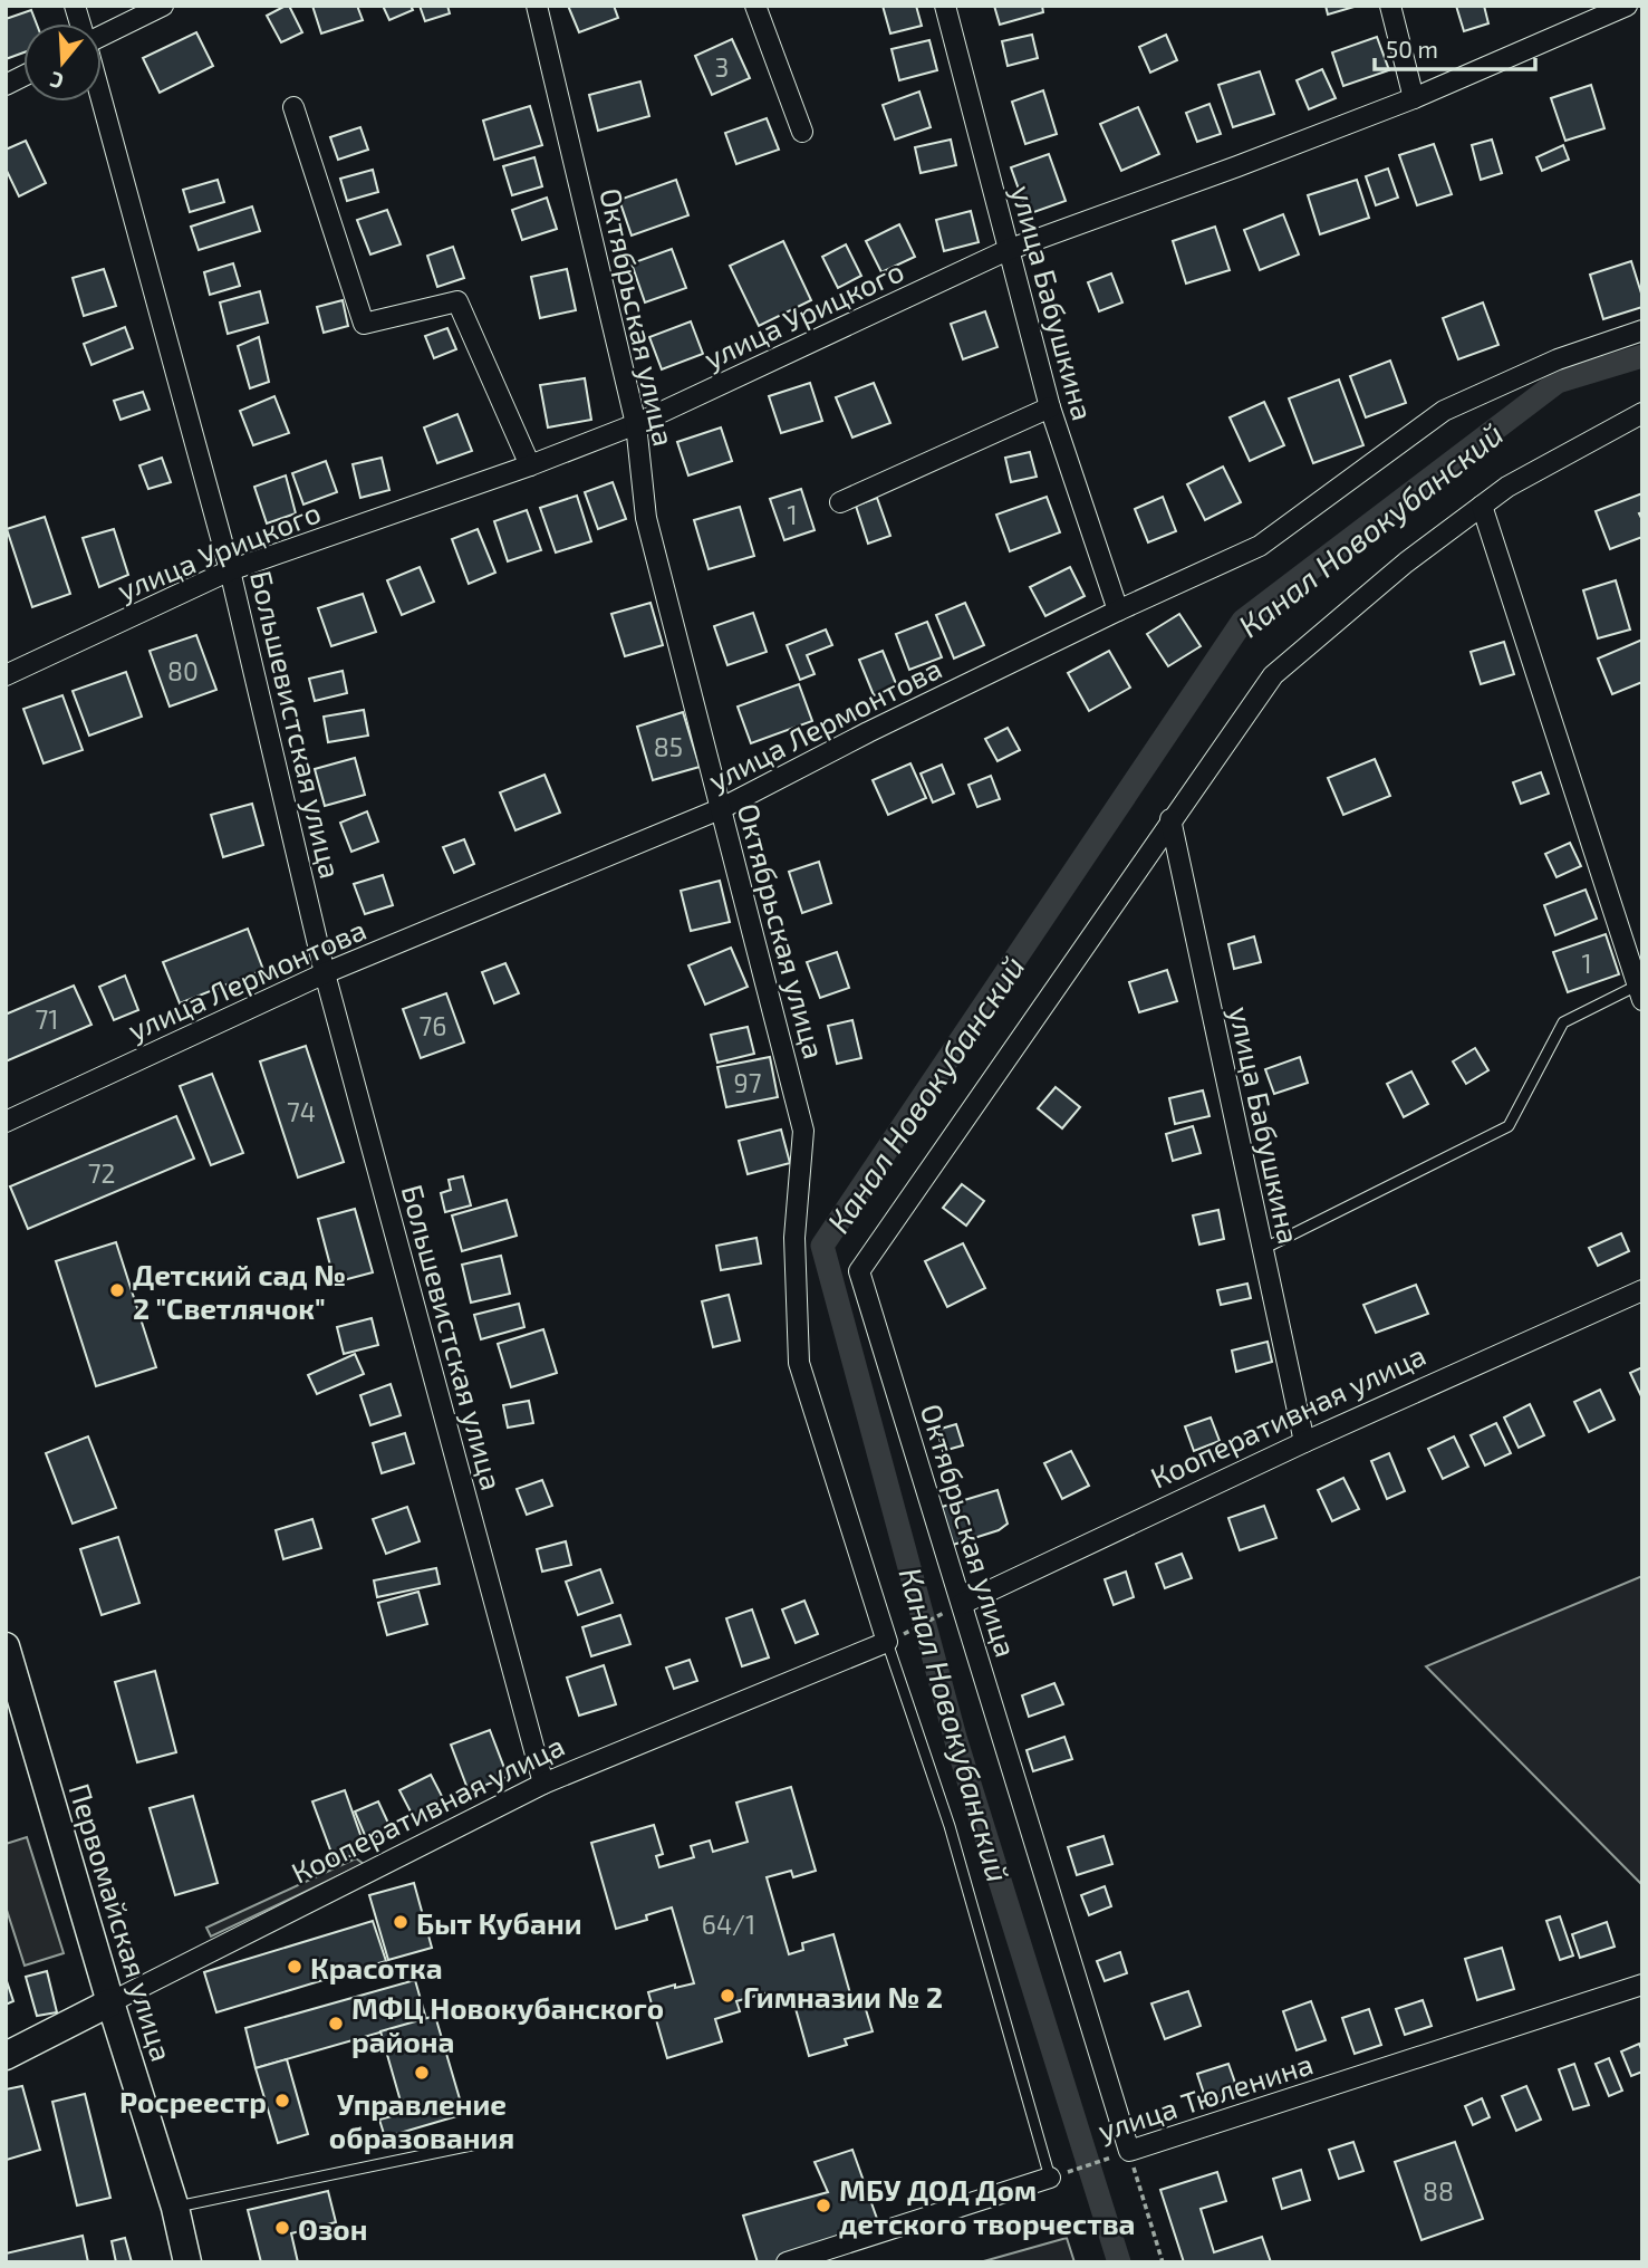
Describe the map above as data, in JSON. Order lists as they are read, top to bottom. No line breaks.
{"streets":{"main road":["Кооперативная улица","Первомайская улица"],"street":["улица Бабушкина","улица Урицкого","Октябрьская улица","улица Лермонтова","Большевистская улица","улица Тюленина"]},"crossings":[["улица Бабушкина","улица Урицкого"],["улица Бабушкина","Октябрьская улица"],["улица Бабушкина","улица Лермонтова"],["улица Бабушкина","Кооперативная улица"],["улица Урицкого","Октябрьская улица"],["улица Урицкого","Большевистская улица"],["Октябрьская улица","улица Лермонтова"],["Октябрьская улица","Кооперативная улица"],["Октябрьская улица","улица Тюленина"],["улица Лермонтова","Большевистская улица"],["Большевистская улица","Кооперативная улица"],["Кооперативная улица","Первомайская улица"]],"water":["Канал Новокубанский"],"places":["Детский сад № 2 \"Светлячок\"","Быт Кубани","Красотка","Гимназии № 2","МФЦ Новокубанского района","Управление образования","Росреестр","МБУ ДОД Дом детского творчества","Озон"],"house_numbers":["3","1","80","85","1","71","76","97","74","72","64/1","88"],"scale_bar":"50 m","north":"bottom"}
